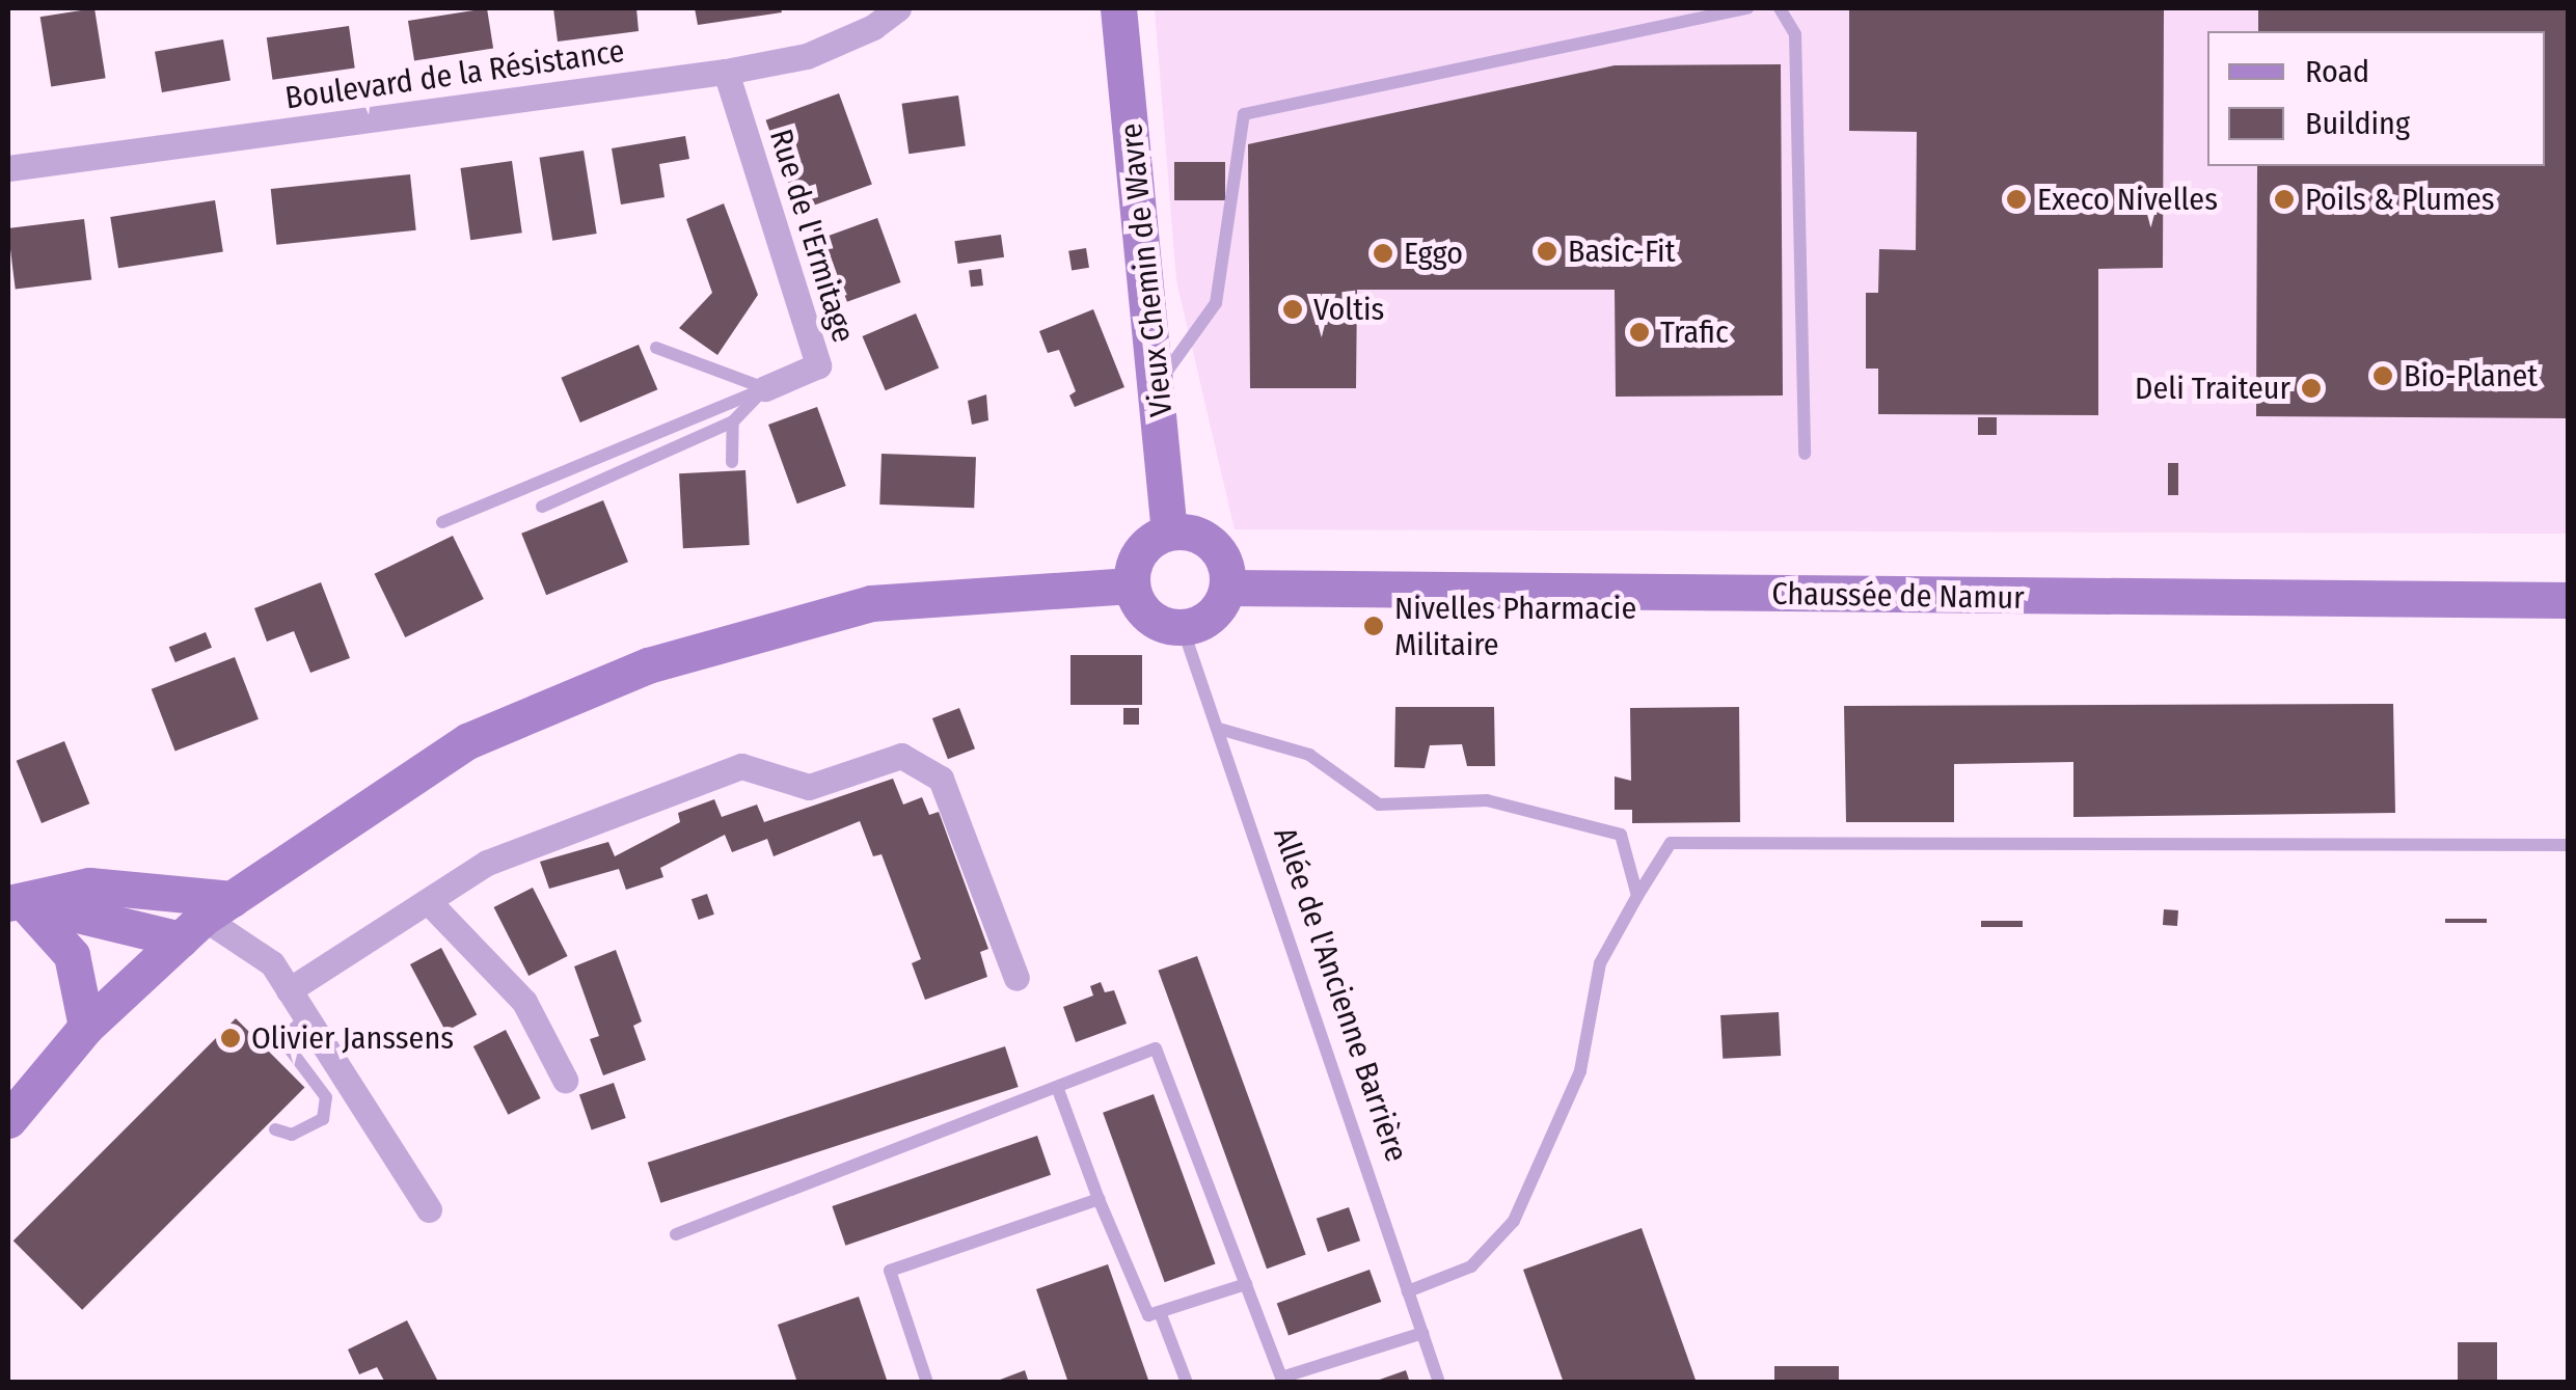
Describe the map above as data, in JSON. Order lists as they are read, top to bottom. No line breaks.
{"streets":{"main road":["Vieux Chemin de Wavre","Chaussée de Namur"],"street":["Boulevard de la Résistance","Rue de l'Ermitage"],"lane":["Allée de l'Ancienne Barrière"]},"crossings":[["Boulevard de la Résistance","Rue de l'Ermitage"],["Vieux Chemin de Wavre","Chaussée de Namur"],["Vieux Chemin de Wavre","Allée de l'Ancienne Barrière"],["Chaussée de Namur","Allée de l'Ancienne Barrière"]],"places":["Execo Nivelles","Poils & Plumes","Basic-Fit","Eggo","Voltis","Trafic","Bio-Planet","Deli Traiteur","Nivelles Pharmacie Militaire","Olivier Janssens"],"legend":["Road","Building"]}
